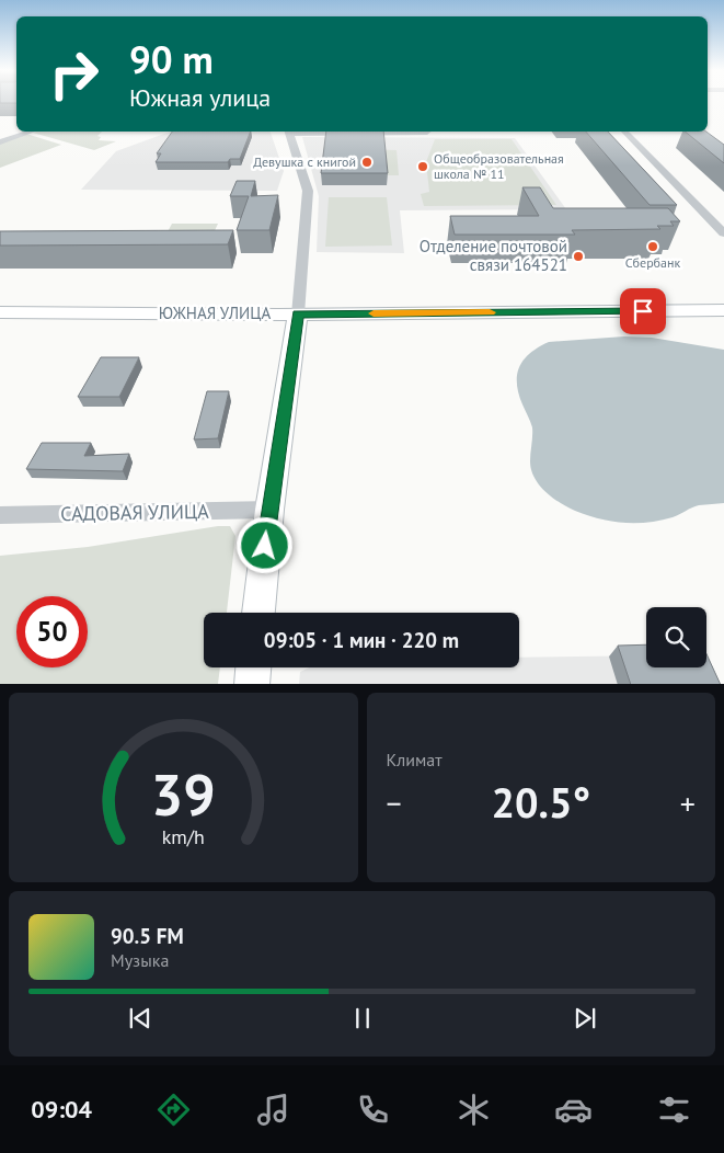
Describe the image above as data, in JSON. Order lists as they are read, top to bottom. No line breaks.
{"streets":{"main road":["ЮЖНАЯ УЛИЦА"],"street":["САДОВАЯ УЛИЦА"]},"places":["Девушка с книгой","Общеобразовательная школа № 11","Сбербанк","Отделение почтовой связи 164521"],"page":{"turn":["90 m","Южная улица"],"limit":"50","trip":"09:05 · 1 мин · 220 m","tile":"Климат","heat":["−","20.5°","+"],"song":["90.5 FM","Музыка"],"tabs":"09:04","gauge":["39","km/h"]}}
